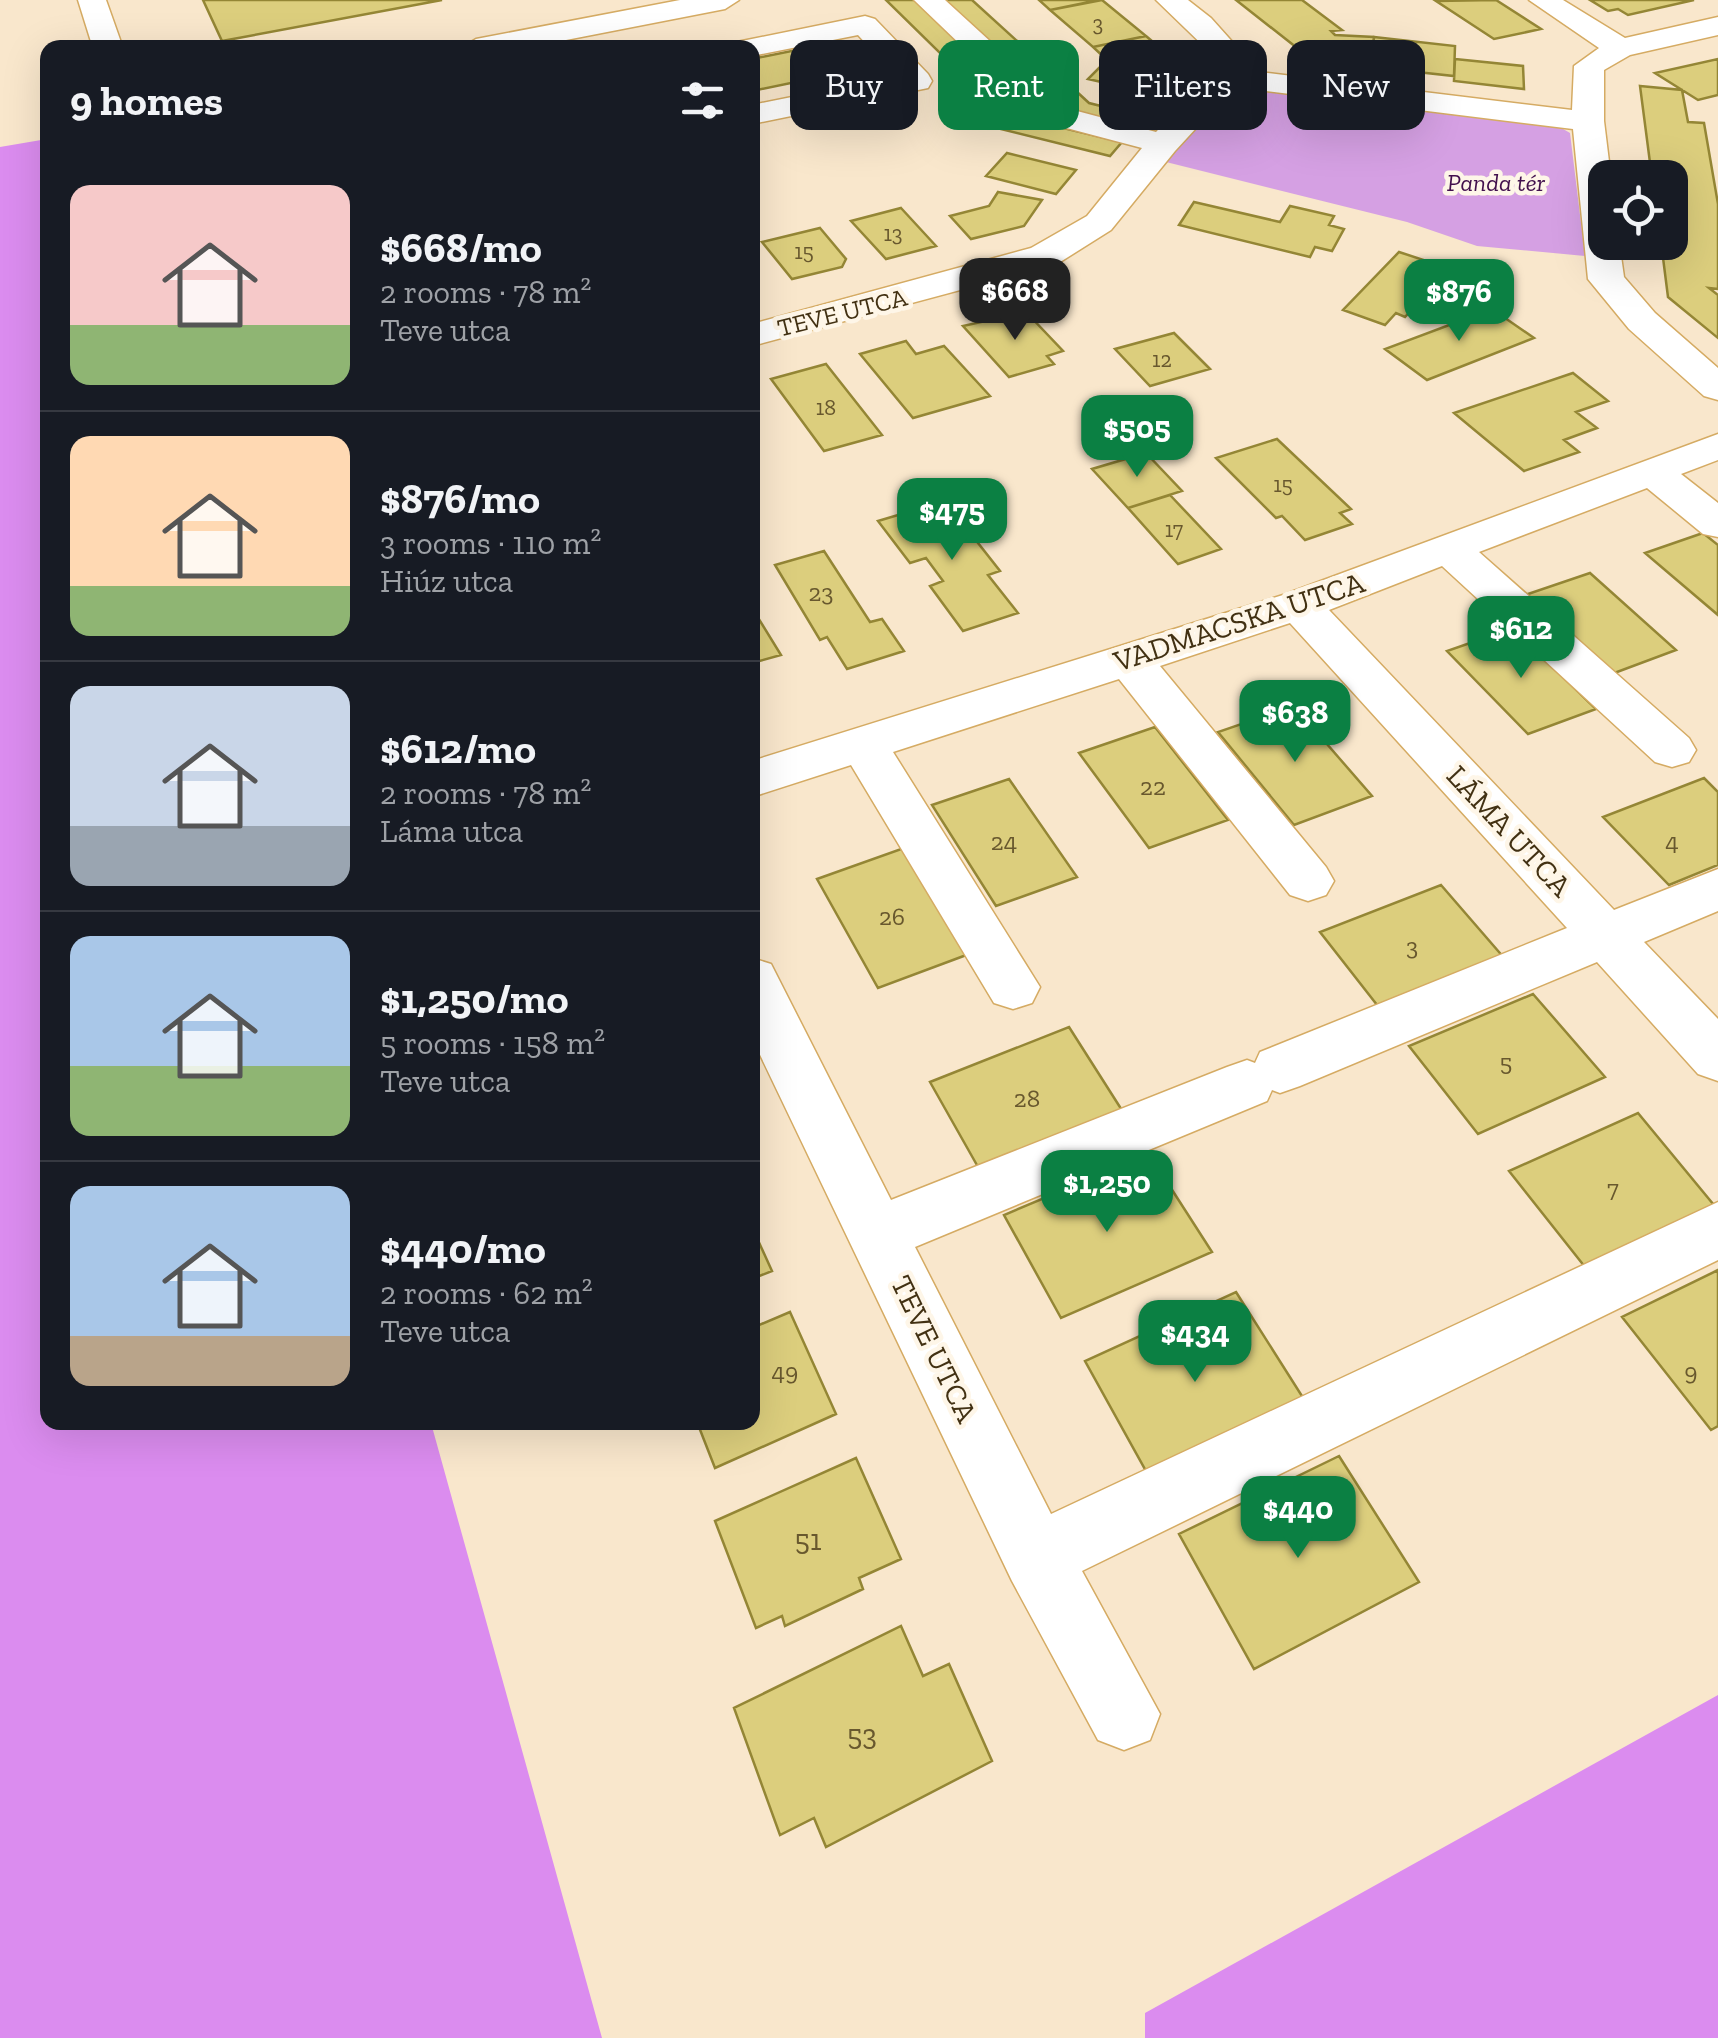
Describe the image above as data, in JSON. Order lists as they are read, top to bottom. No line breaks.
{"streets":{"street":["TEVE UTCA","VADMACSKA UTCA","LÁMA UTCA"]},"crossings":[["VADMACSKA UTCA","LÁMA UTCA"]],"parks":["Panda tér"],"house_numbers":["3","13","15","12","18","15","17","23","22","24","4","26","3","5","28","7","49","9","51","53"],"page":{"chip":["Buy","Rent","Filters","New"],"heading":"9 homes","list":[{"name":"$668/mo","note":"2 rooms · 78 m² · Teve utca"},{"name":"$876/mo","note":"3 rooms · 110 m² · Hiúz utca"},{"name":"$612/mo","note":"2 rooms · 78 m² · Láma utca"},{"name":"$1,250/mo","note":"5 rooms · 158 m² · Teve utca"},{"name":"$440/mo","note":"2 rooms · 62 m² · Teve utca"}],"price":["$668","$876","$505","$475","$612","$638","$1,250","$434","$440"]}}
